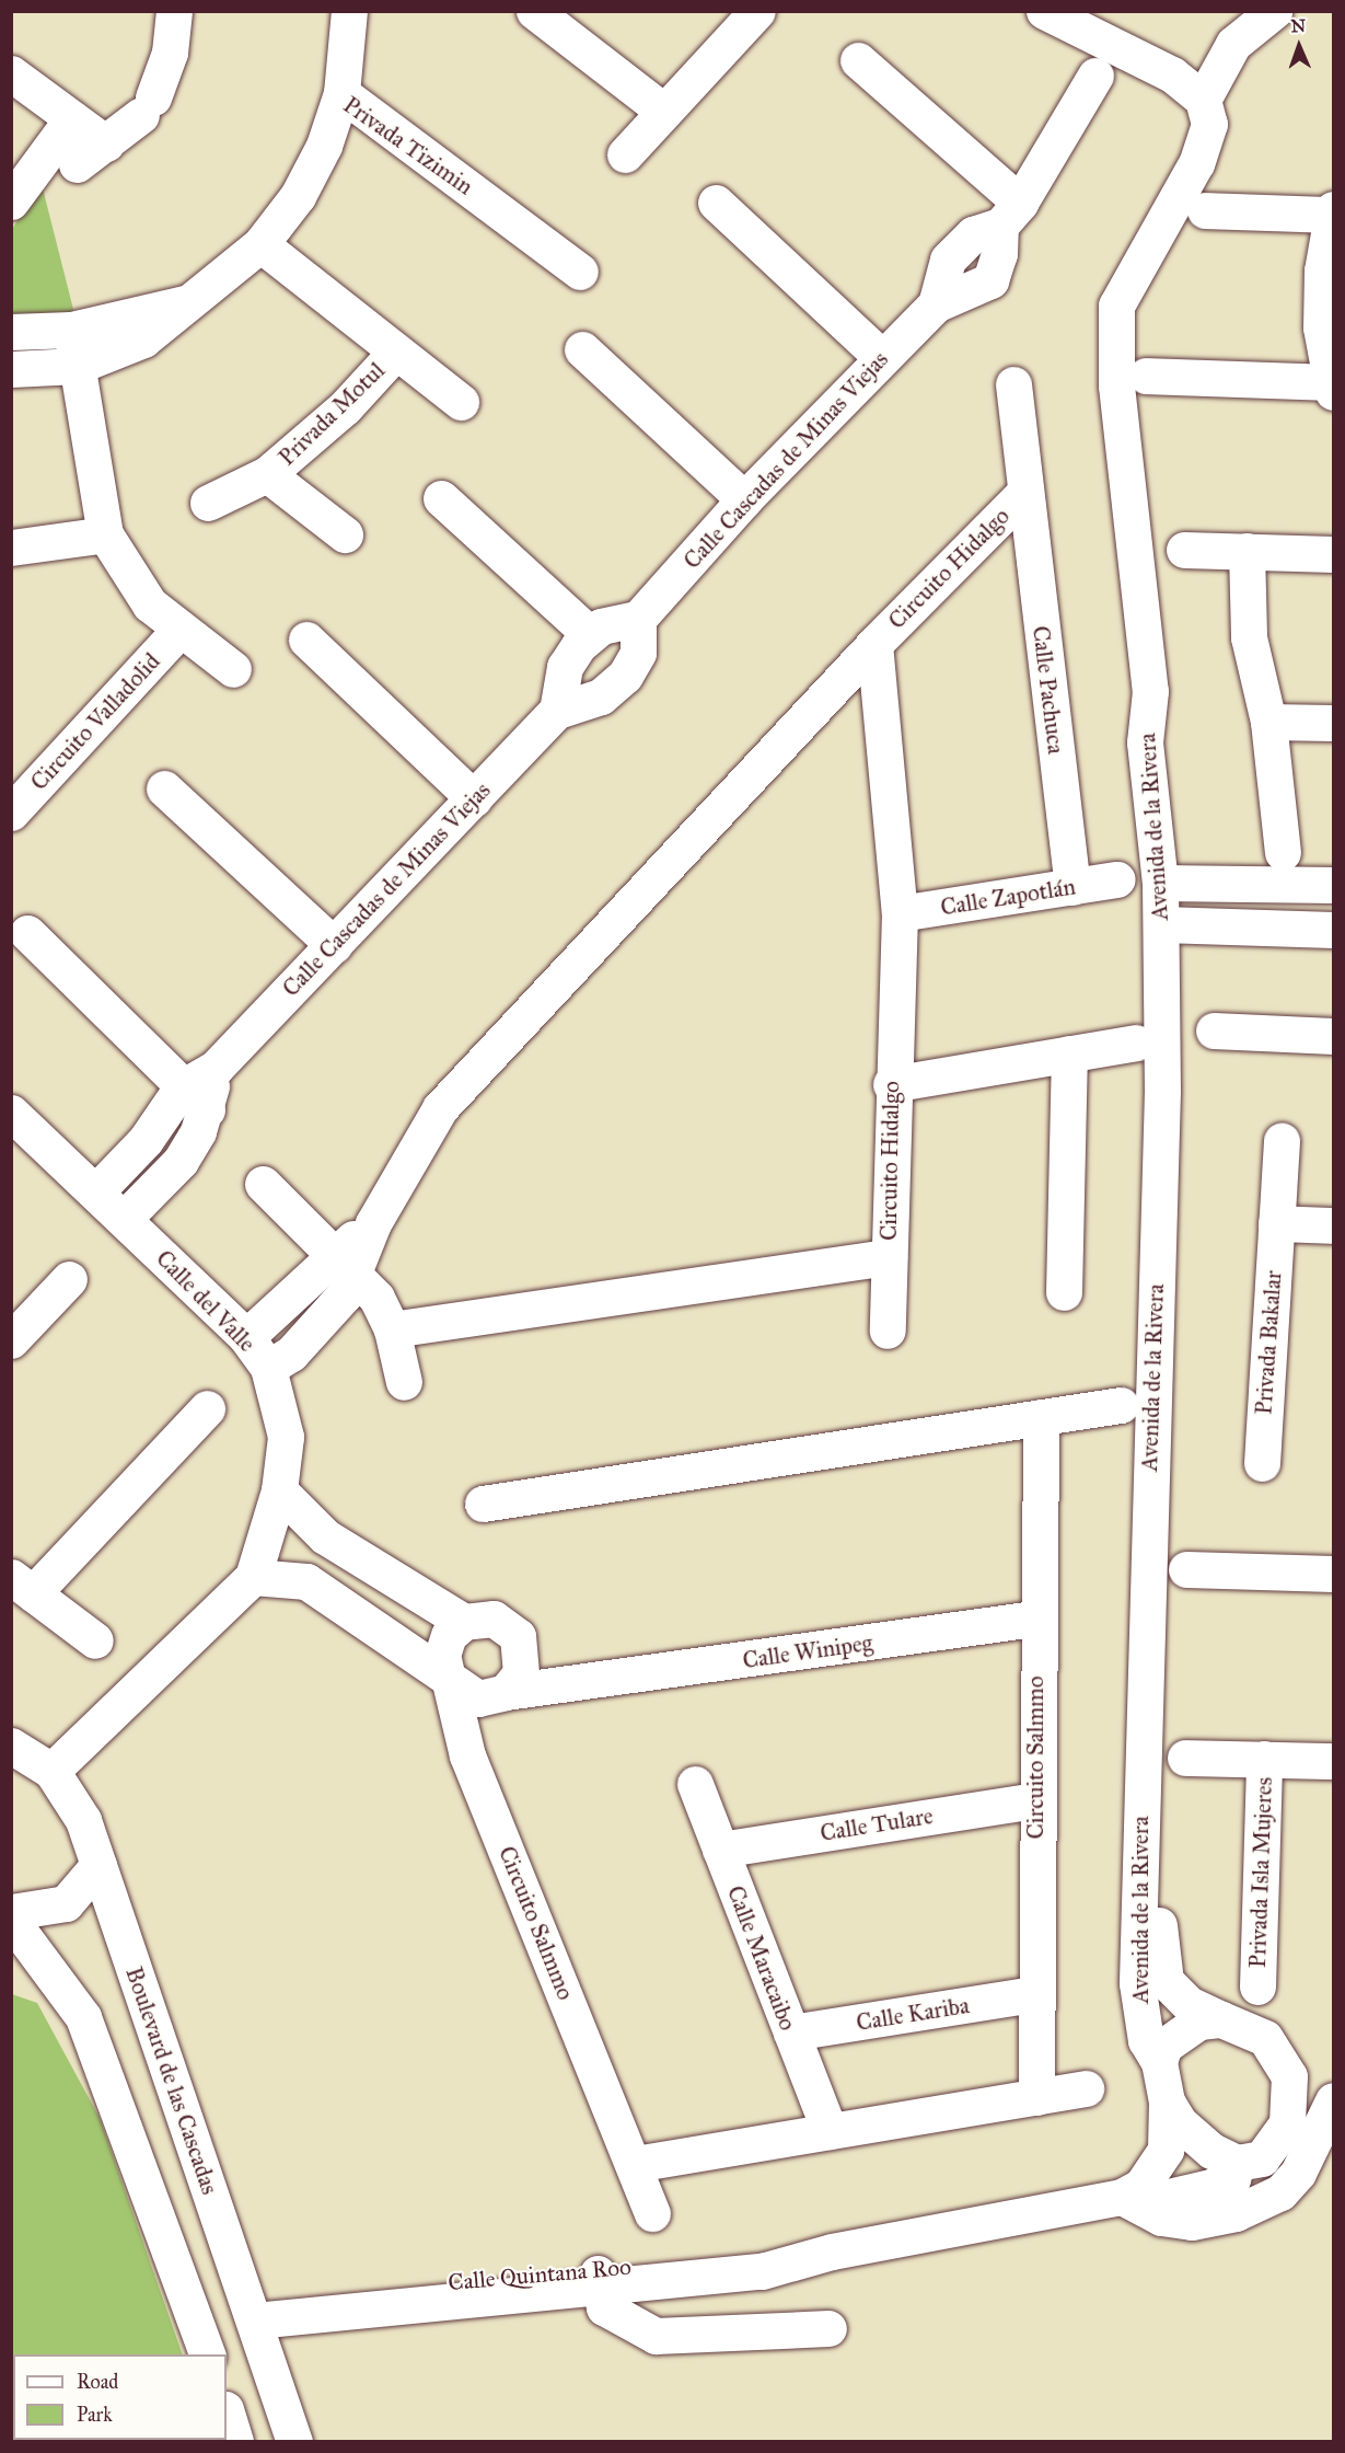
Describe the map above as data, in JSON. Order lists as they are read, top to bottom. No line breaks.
{"streets":{"street":["Privada Tizimin","Privada Motul","Calle Cascadas de Minas Viejas","Circuito Hidalgo","Calle Pachuca","Circuito Valladolid","Avenida de la Rivera","Calle Zapotlán","Calle del Valle","Privada Bakalar","Calle Winipeg","Circuito Salmmo","Calle Tulare","Privada Isla Mujeres","Calle Maracaibo","Calle Kariba","Boulevard de las Cascadas","Calle Quintana Roo"]},"crossings":[["Privada Tizimin","Privada Motul"],["Calle Cascadas de Minas Viejas","Calle del Valle"],["Circuito Hidalgo","Calle Pachuca"],["Circuito Hidalgo","Calle Zapotlán"],["Circuito Hidalgo","Calle del Valle"],["Calle Pachuca","Calle Zapotlán"],["Avenida de la Rivera","Calle Quintana Roo"],["Calle del Valle","Boulevard de las Cascadas"],["Calle Winipeg","Circuito Salmmo"],["Circuito Salmmo","Calle Tulare"],["Circuito Salmmo","Calle Kariba"],["Calle Tulare","Calle Maracaibo"],["Calle Maracaibo","Calle Kariba"],["Boulevard de las Cascadas","Calle Quintana Roo"]],"legend":["Road","Park"],"north":"top"}
